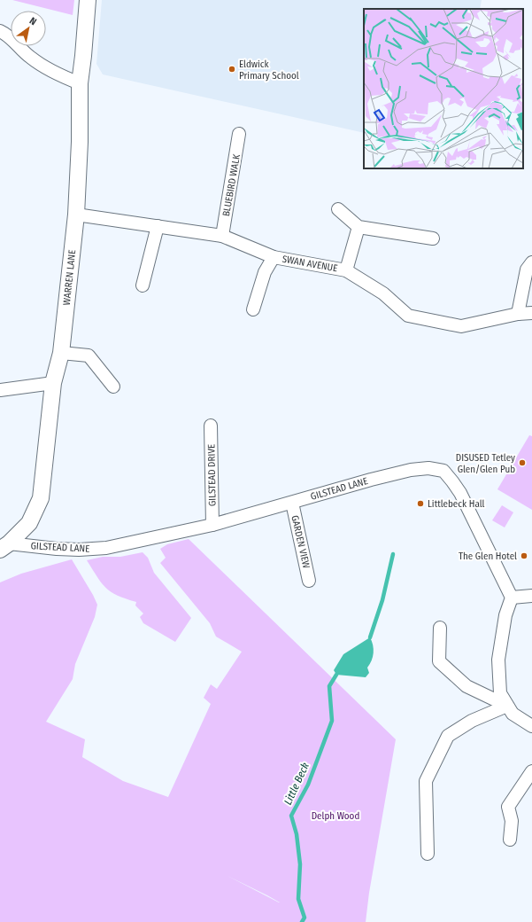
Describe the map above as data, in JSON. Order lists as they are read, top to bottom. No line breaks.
{"streets":{"street":["BLUEBIRD WALK","SWAN AVENUE","WARREN LANE","GILSTEAD DRIVE","GILSTEAD LANE","GARDEN VIEW"]},"crossings":[["BLUEBIRD WALK","SWAN AVENUE"],["SWAN AVENUE","WARREN LANE"],["WARREN LANE","GILSTEAD LANE"],["GILSTEAD DRIVE","GILSTEAD LANE"],["GILSTEAD LANE","GARDEN VIEW"]],"water":["Little Beck"],"parks":["Delph Wood"],"places":["Eldwick Primary School","DISUSED Tetley Glen/Glen Pub","Littlebeck Hall","The Glen Hotel"],"north":"top right"}
